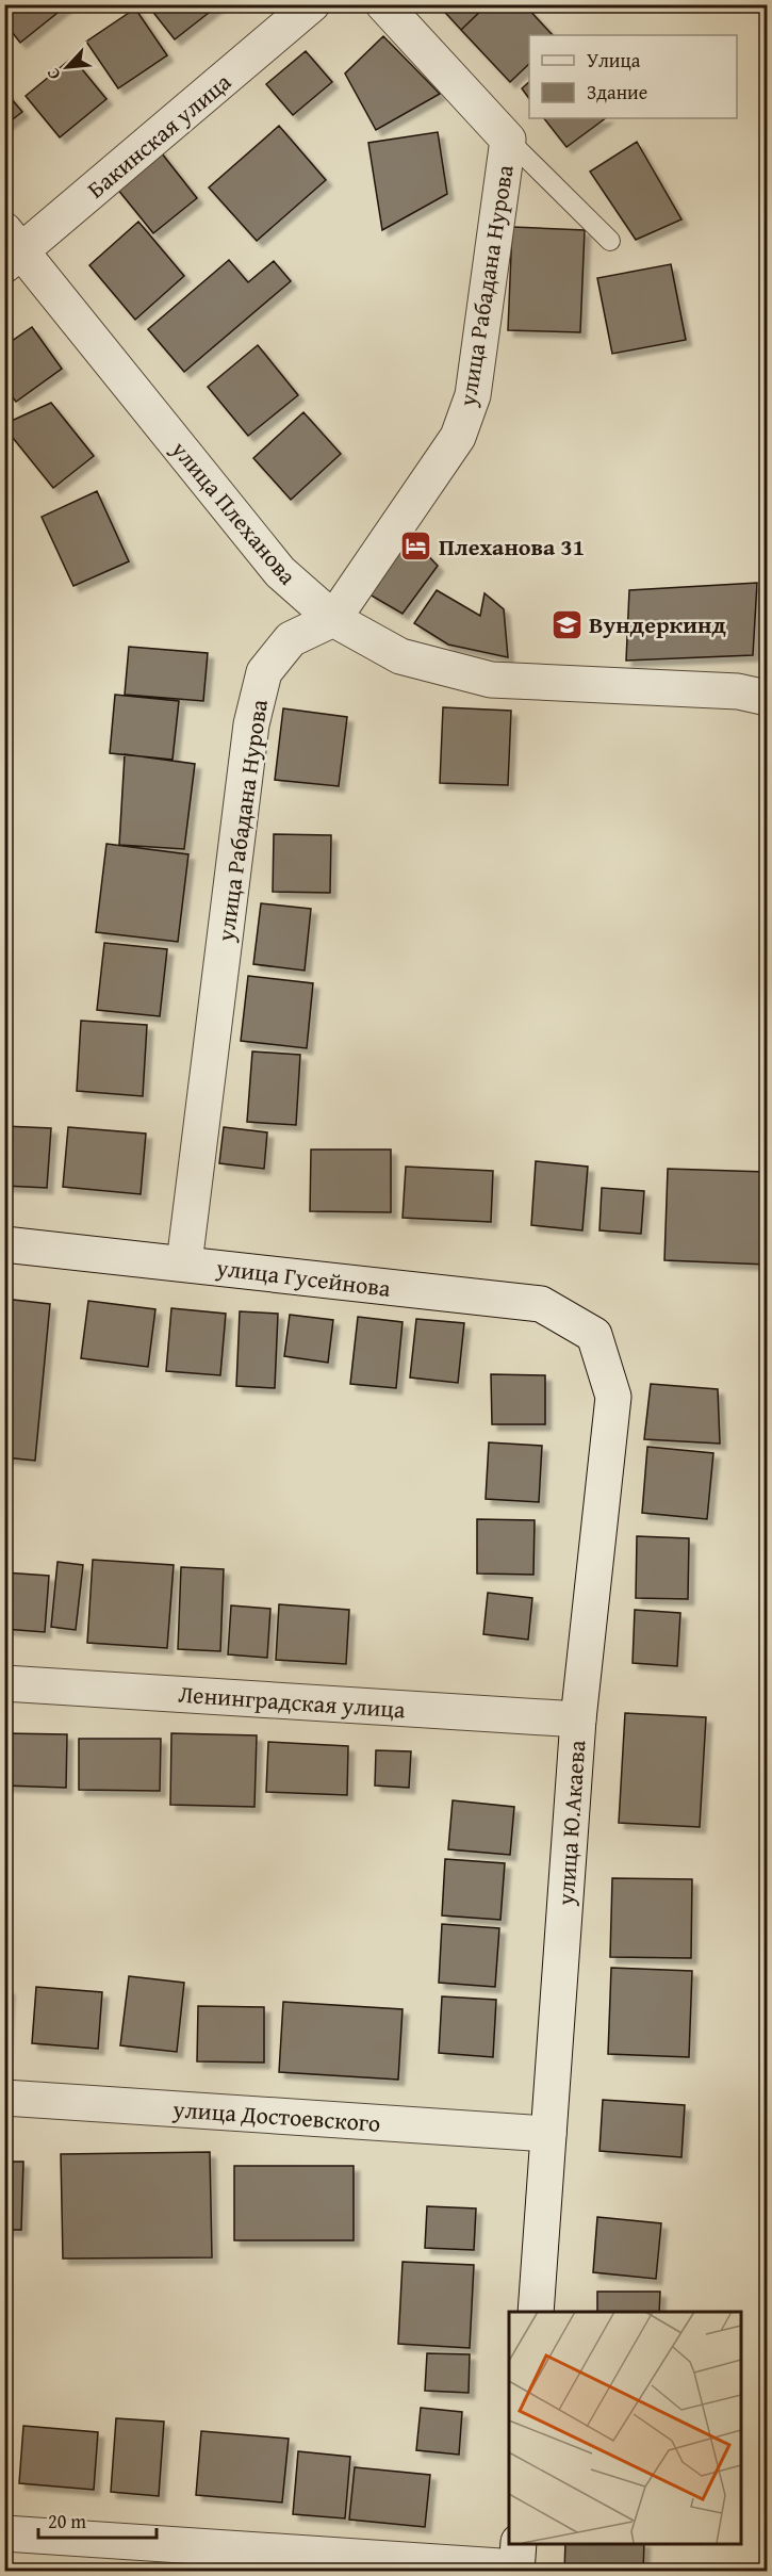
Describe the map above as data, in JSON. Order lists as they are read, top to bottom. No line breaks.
{"streets":{"street":["Бакинская улица","улица Рабадана Нурова","улица Плеханова","улица Гусейнова","Ленинградская улица","улица Ю.Акаева","улица Достоевского"]},"crossings":[["Бакинская улица","улица Плеханова"],["улица Рабадана Нурова","улица Плеханова"],["улица Рабадана Нурова","улица Гусейнова"],["улица Гусейнова","улица Ю.Акаева"],["Ленинградская улица","улица Ю.Акаева"],["улица Ю.Акаева","улица Достоевского"]],"places":{"hotel":["Плеханова 31"],"school or university":["Вундеркинд"]},"legend":["Улица","Здание"],"scale_bar":"20 m","north":"bottom left"}
